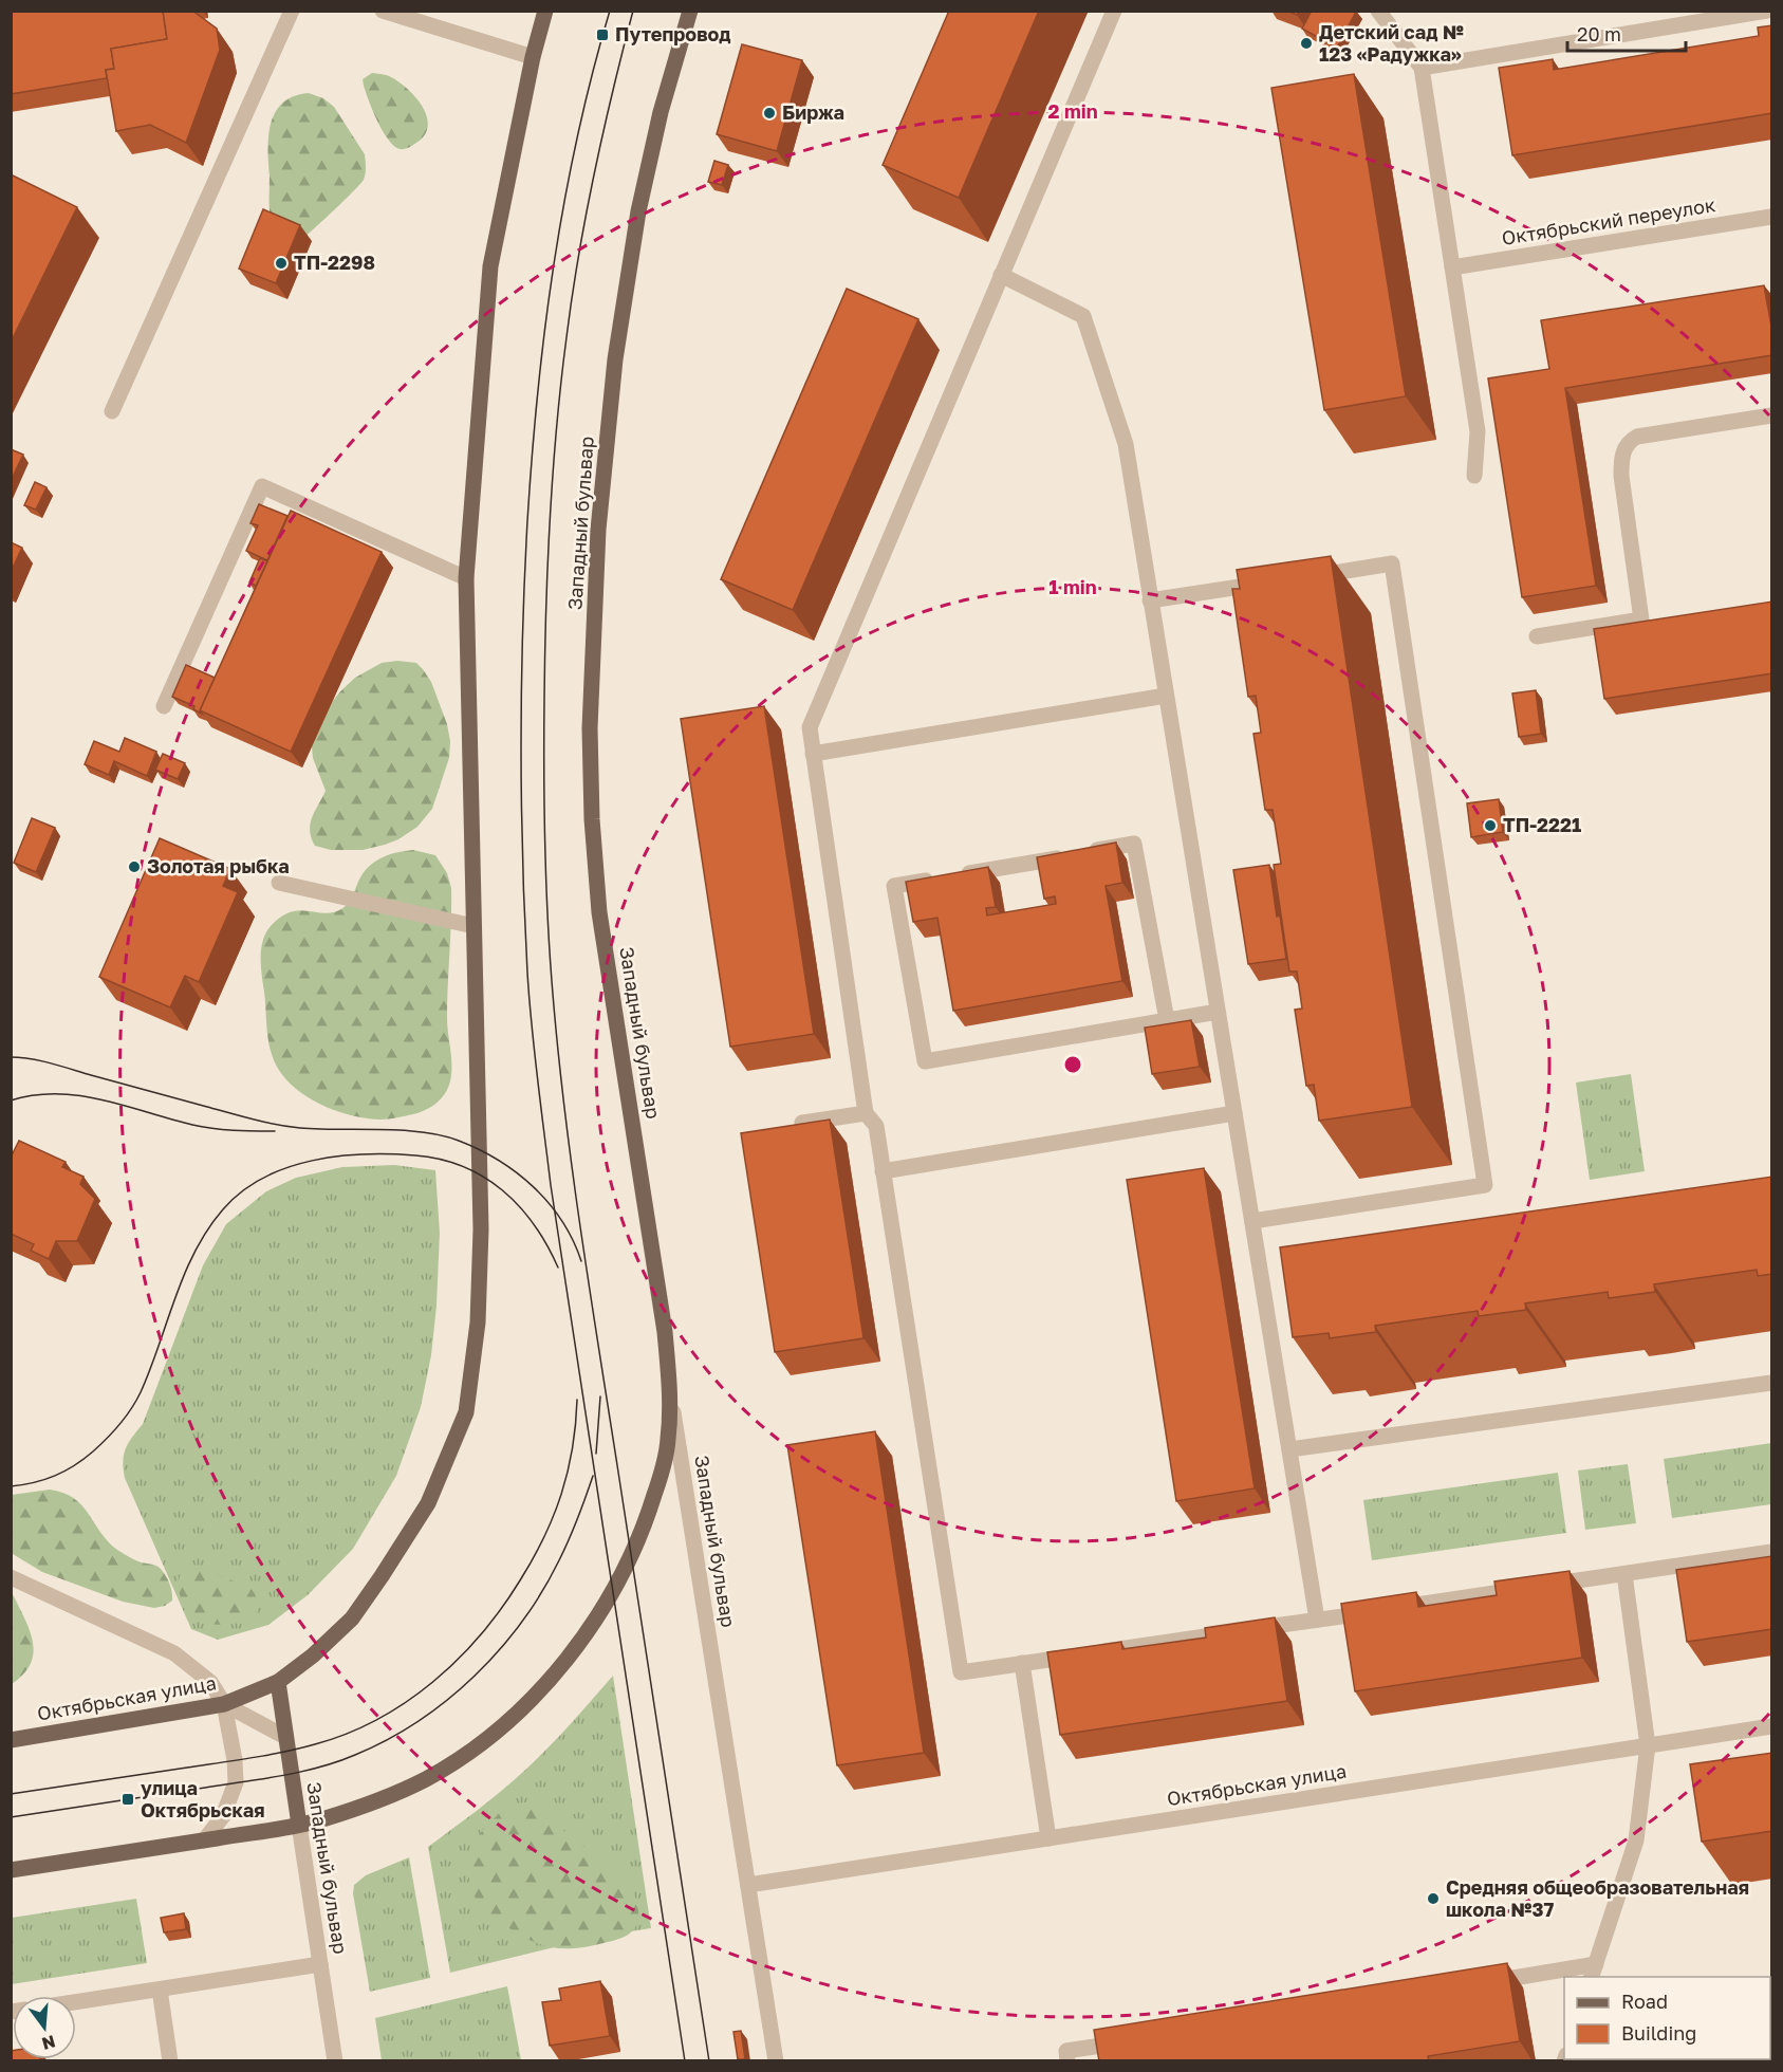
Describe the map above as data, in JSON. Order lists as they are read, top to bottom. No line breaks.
{"streets":{"main road":["Западный бульвар","Октябрьская улица"],"street":["Октябрьский переулок"]},"crossings":[["Западный бульвар","Октябрьская улица"]],"places":{"transit":["Путепровод","улица Октябрьская"],"other":["Детский сад № 123 «Радужка»","Биржа","ТП-2298","ТП-2221","Золотая рыбка","Средняя общеобразовательная школа №37"]},"legend":["Road","Building"],"scale_bar":"20 m","north":"bottom","rings":["2 min","1 min"]}
